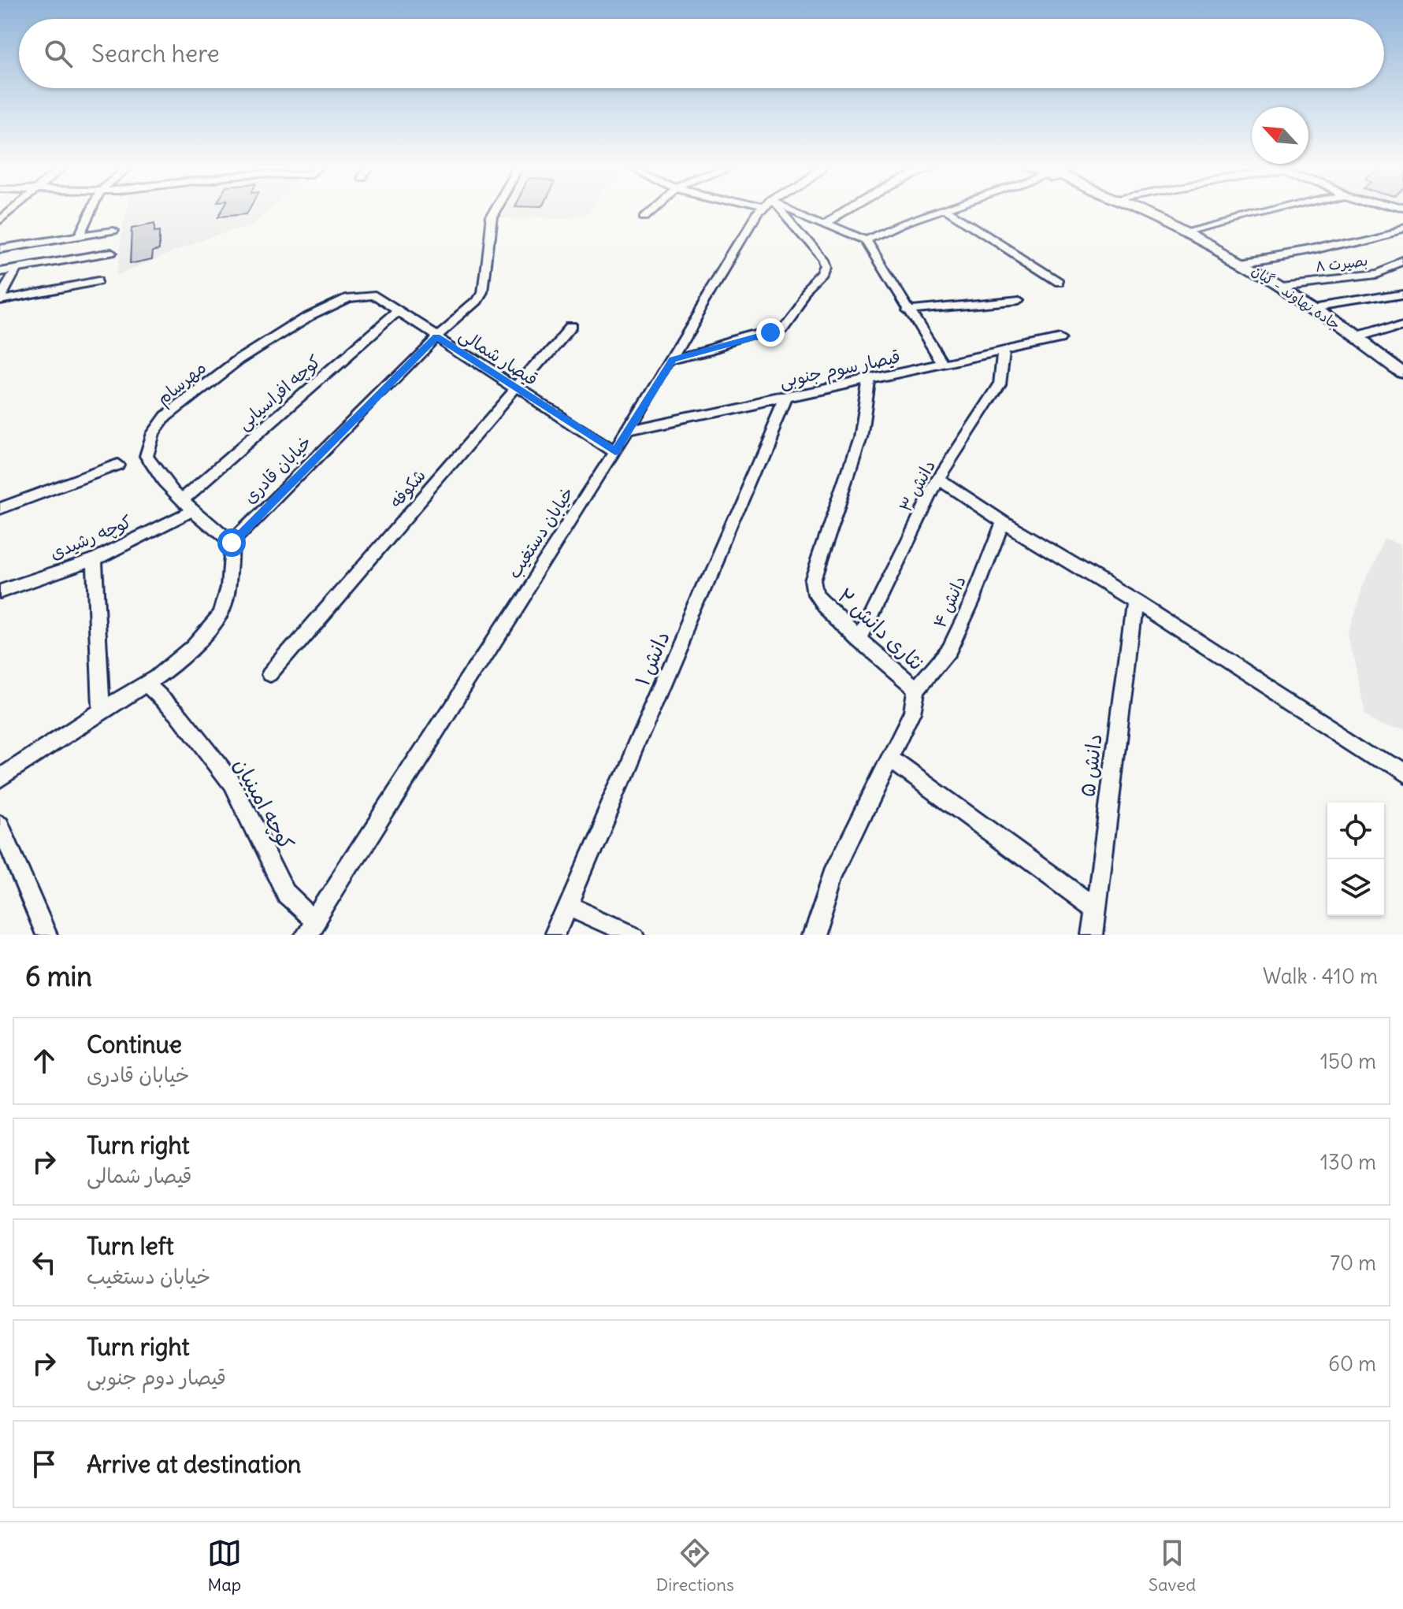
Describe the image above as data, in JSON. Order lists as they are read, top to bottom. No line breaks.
{"streets":{"main road":["جاده نهاوند - گیان"],"street":["بصیرت ۸","قیصار شمالی","قیصار سوم جنوبی","مهرسام","کوچه افراسیابی","خیابان قادری","دانش ۳","شکوفه","خیابان دستغیب","کوچه رشیدی","دانش ۴","نثاری دانش ۲","دانش ۱","دانش ۵","کوچه امینیان"]},"crossings":[["بصیرت ۸","جاده نهاوند - گیان"],["قیصار شمالی","مهرسام"],["قیصار شمالی","کوچه افراسیابی"],["قیصار شمالی","خیابان قادری"],["قیصار شمالی","شکوفه"],["قیصار شمالی","خیابان دستغیب"],["قیصار سوم جنوبی","دانش ۳"],["قیصار سوم جنوبی","خیابان دستغیب"],["قیصار سوم جنوبی","نثاری دانش ۲"],["قیصار سوم جنوبی","دانش ۱"],["مهرسام","کوچه افراسیابی"],["مهرسام","خیابان قادری"],["مهرسام","کوچه رشیدی"],["دانش ۳","نثاری دانش ۲"],["خیابان دستغیب","کوچه امینیان"],["دانش ۴","نثاری دانش ۲"]],"north":"top left","page":{"search":"Search here","heading":["6 min","Walk · 410 m"],"list":[["Continue","خیابان قادری","150 m"],["Turn right","قیصار شمالی","130 m"],["Turn left","خیابان دستغیب","70 m"],["Turn right","قیصار دوم جنوبی","60 m"],"Arrive at destination"],"nav":["Map","Directions","Saved"]}}
